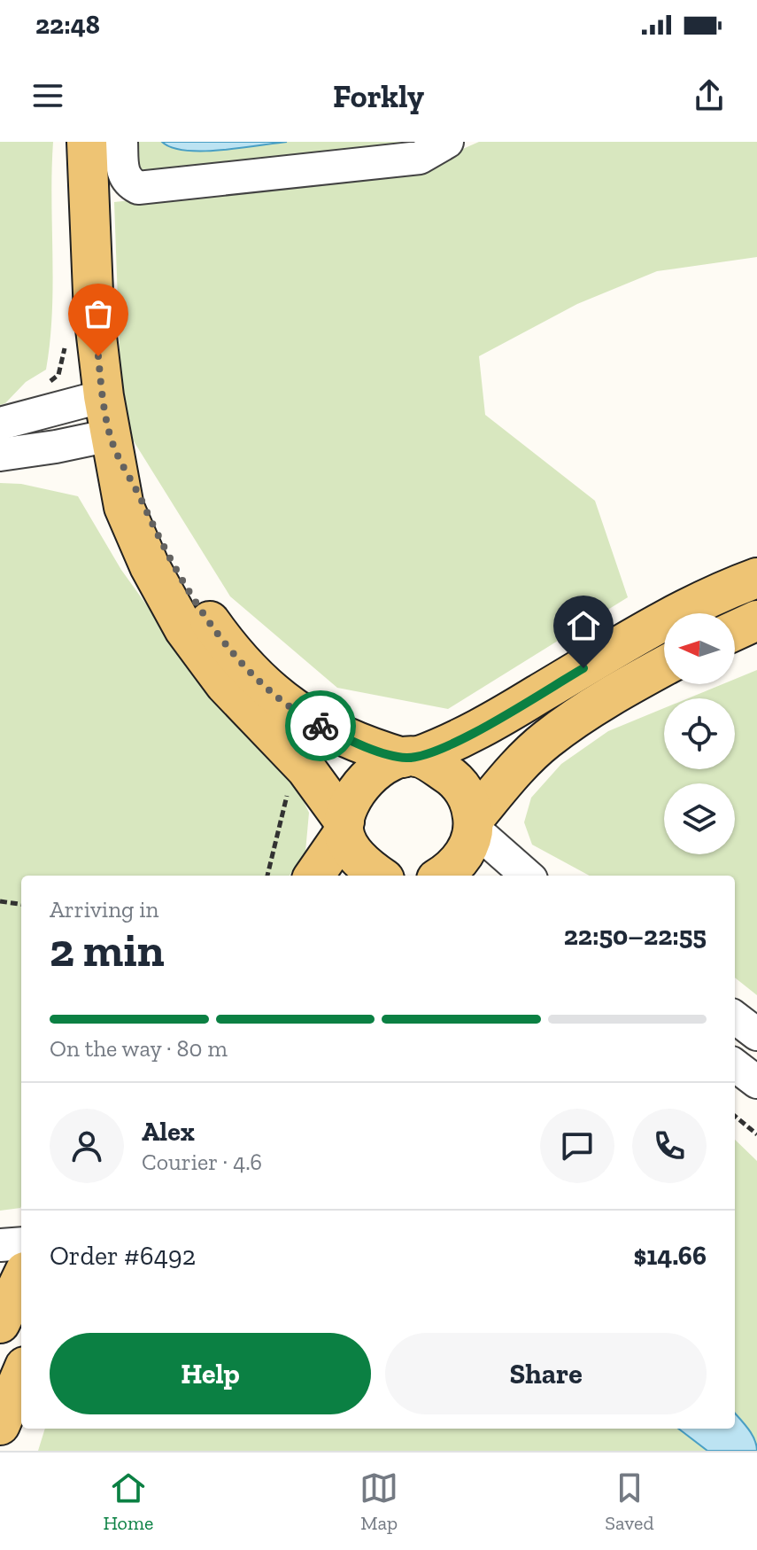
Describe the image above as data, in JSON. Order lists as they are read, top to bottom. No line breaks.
{"north":"left","page":{"status":"22:48","header":"Forkly","heading":["2 min","Arriving in","22:50–22:55"],"panel":["Alex","Courier · 4.6","Order #6492","$14.66"],"bar":"On the way · 80 m","buttons":["Help","Share"],"tabs":["Home","Map","Saved"]}}
